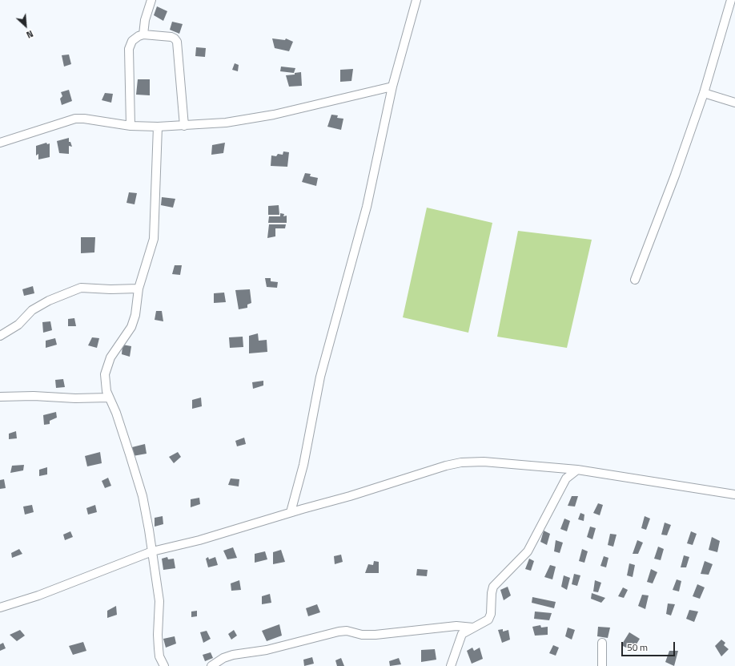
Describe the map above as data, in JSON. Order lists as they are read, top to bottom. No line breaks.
{"scale_bar":"50 m","north":"bottom right"}
